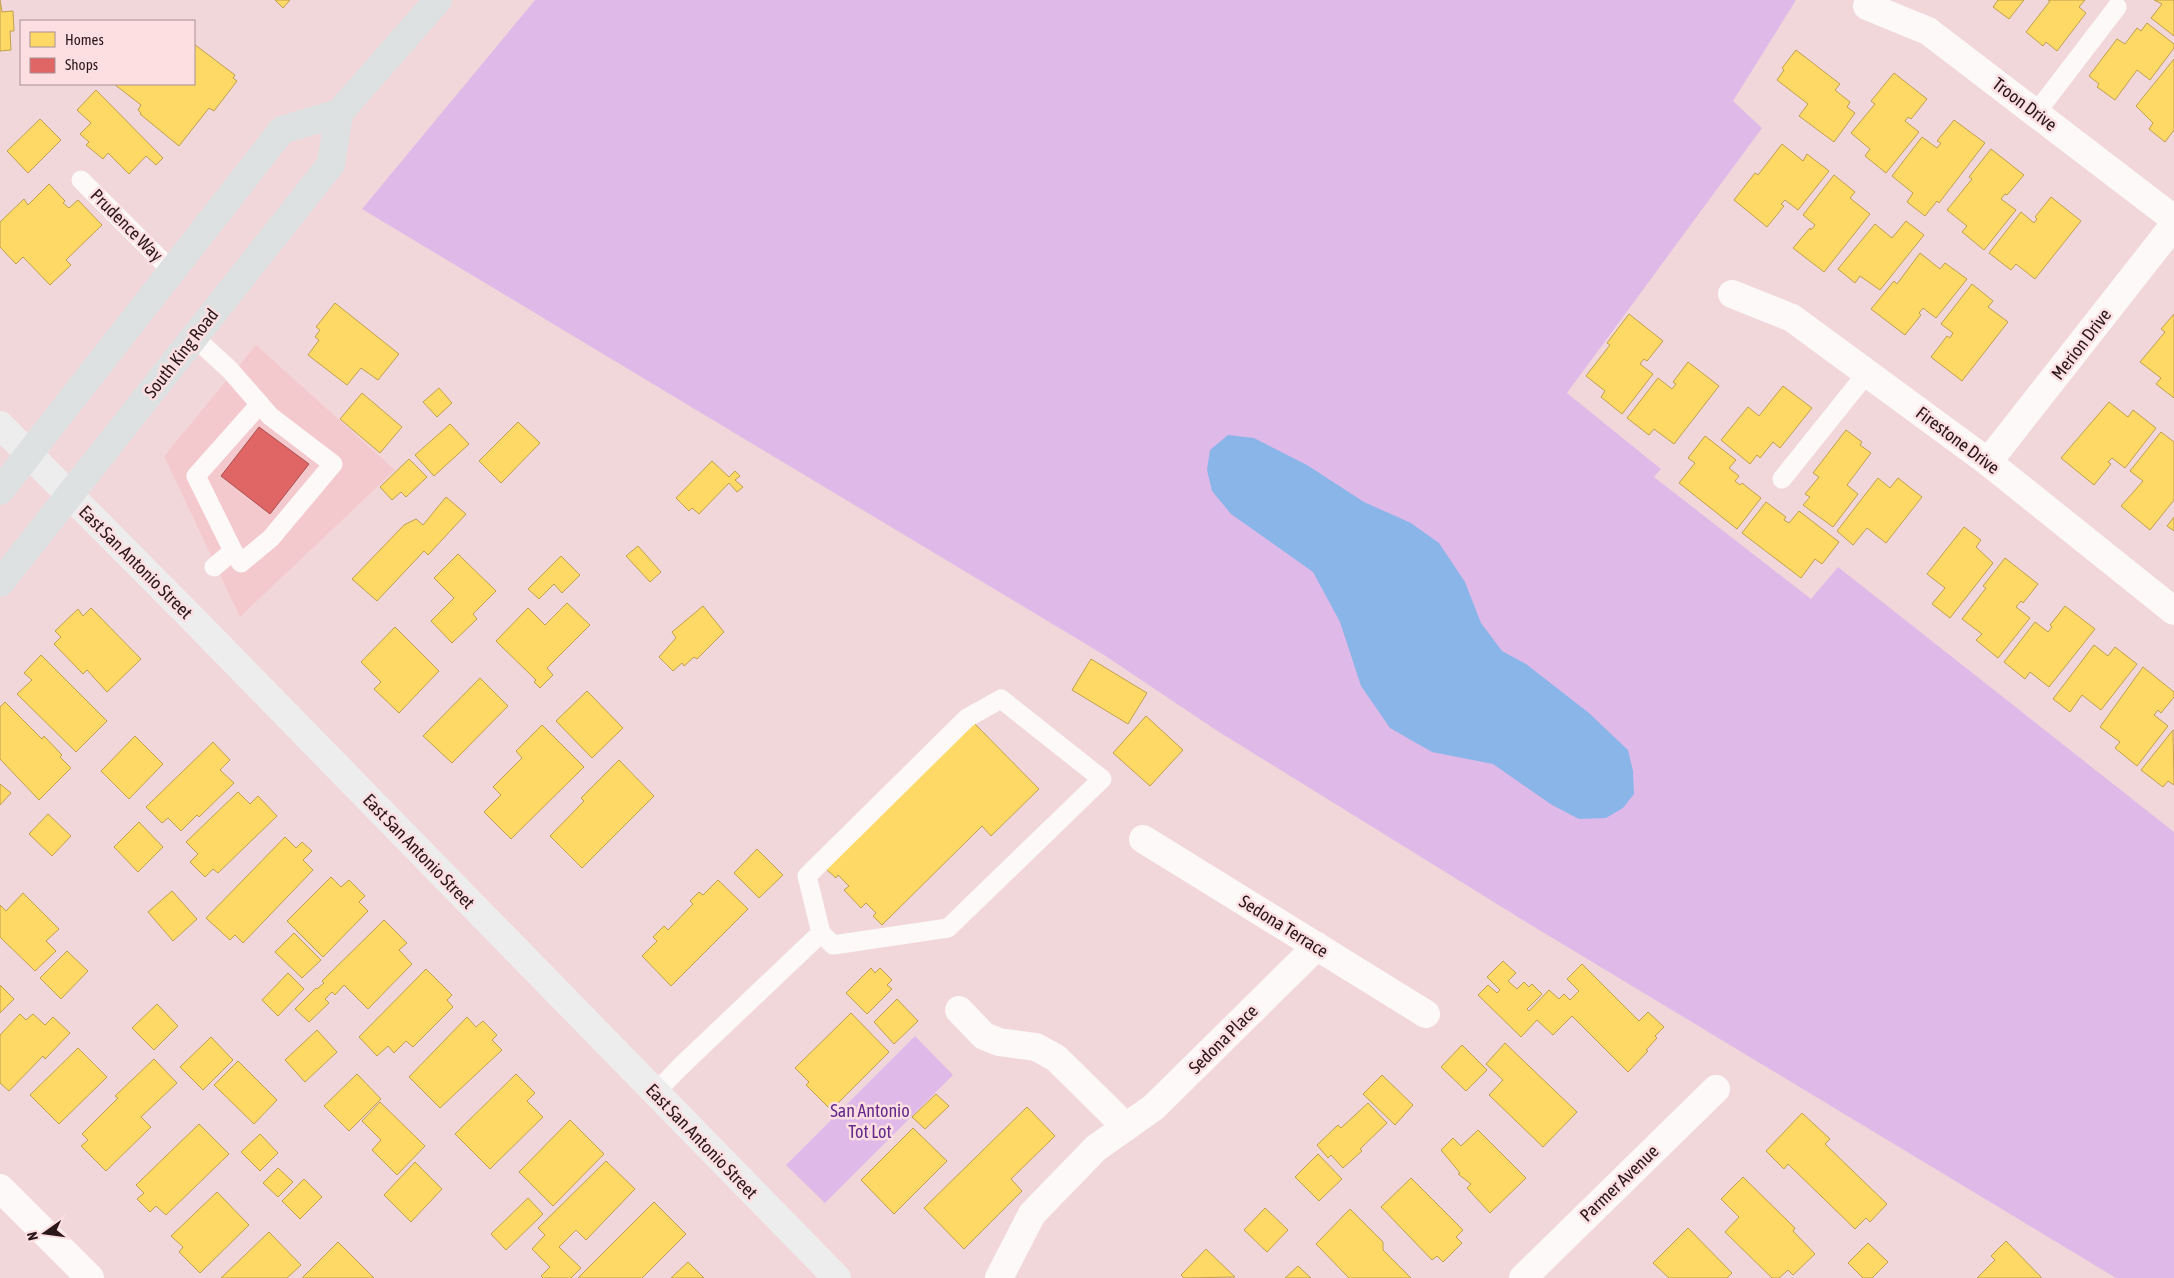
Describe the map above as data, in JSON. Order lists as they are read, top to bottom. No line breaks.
{"streets":{"main road":["South King Road"],"street":["Troon Drive","Merion Drive","Firestone Drive","East San Antonio Street","Sedona Terrace","Sedona Place","Parmer Avenue"],"lane":["Prudence Way"]},"crossings":[["Merion Drive","Firestone Drive"],["South King Road","East San Antonio Street"],["Sedona Terrace","Sedona Place"]],"parks":["San Antonio Tot Lot"],"legend":["Homes","Shops"],"north":"left"}
